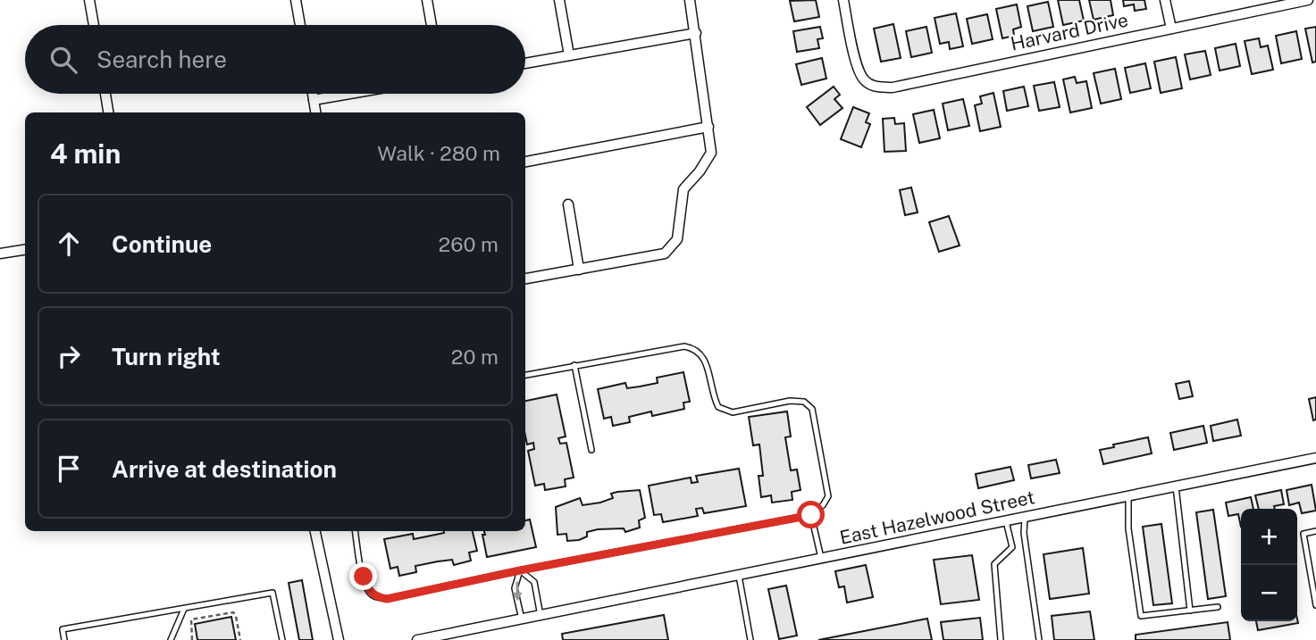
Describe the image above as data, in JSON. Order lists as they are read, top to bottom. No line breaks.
{"streets":{"street":["Harvard Drive","East Hazelwood Street"]},"page":{"search":"Search here","heading":["4 min","Walk · 280 m"],"list":[["Continue","260 m"],["Turn right","20 m"],"Arrive at destination"],"map_buttons":["+","−"]}}
